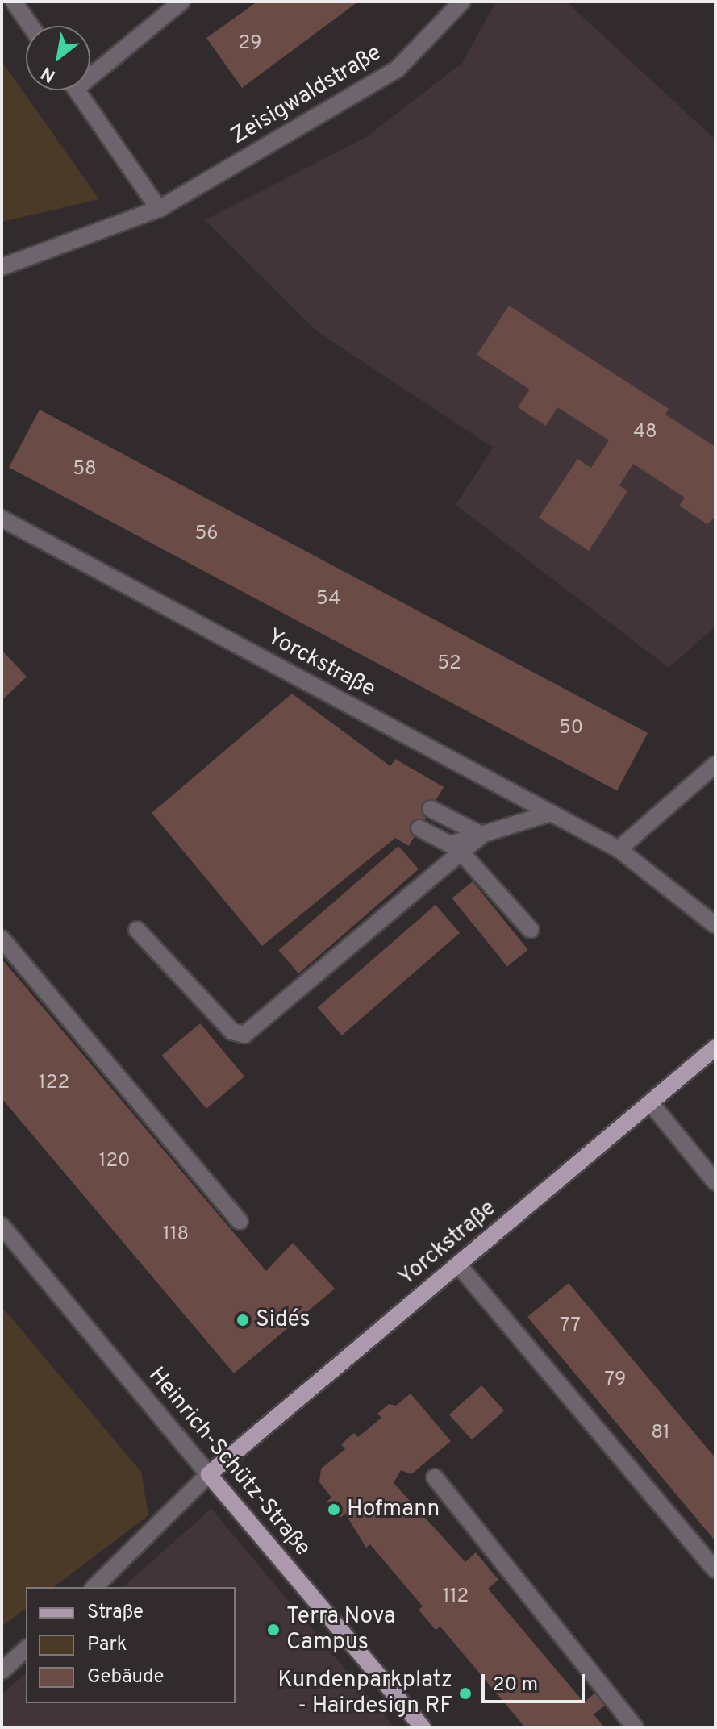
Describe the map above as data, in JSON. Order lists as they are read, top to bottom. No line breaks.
{"streets":{"main road":["Yorckstraße","Heinrich-Schütz-Straße"],"street":["Zeisigwaldstraße"]},"crossings":[["Yorckstraße","Heinrich-Schütz-Straße"]],"places":["Side´s","Hofmann","Terra Nova Campus","Kundenparkplatz - Hairdesign RF"],"house_numbers":["29","48","58","56","54","52","50","122","120","118","77","79","81","112"],"legend":["Straße","Park","Gebäude"],"scale_bar":"20 m","north":"bottom left"}
